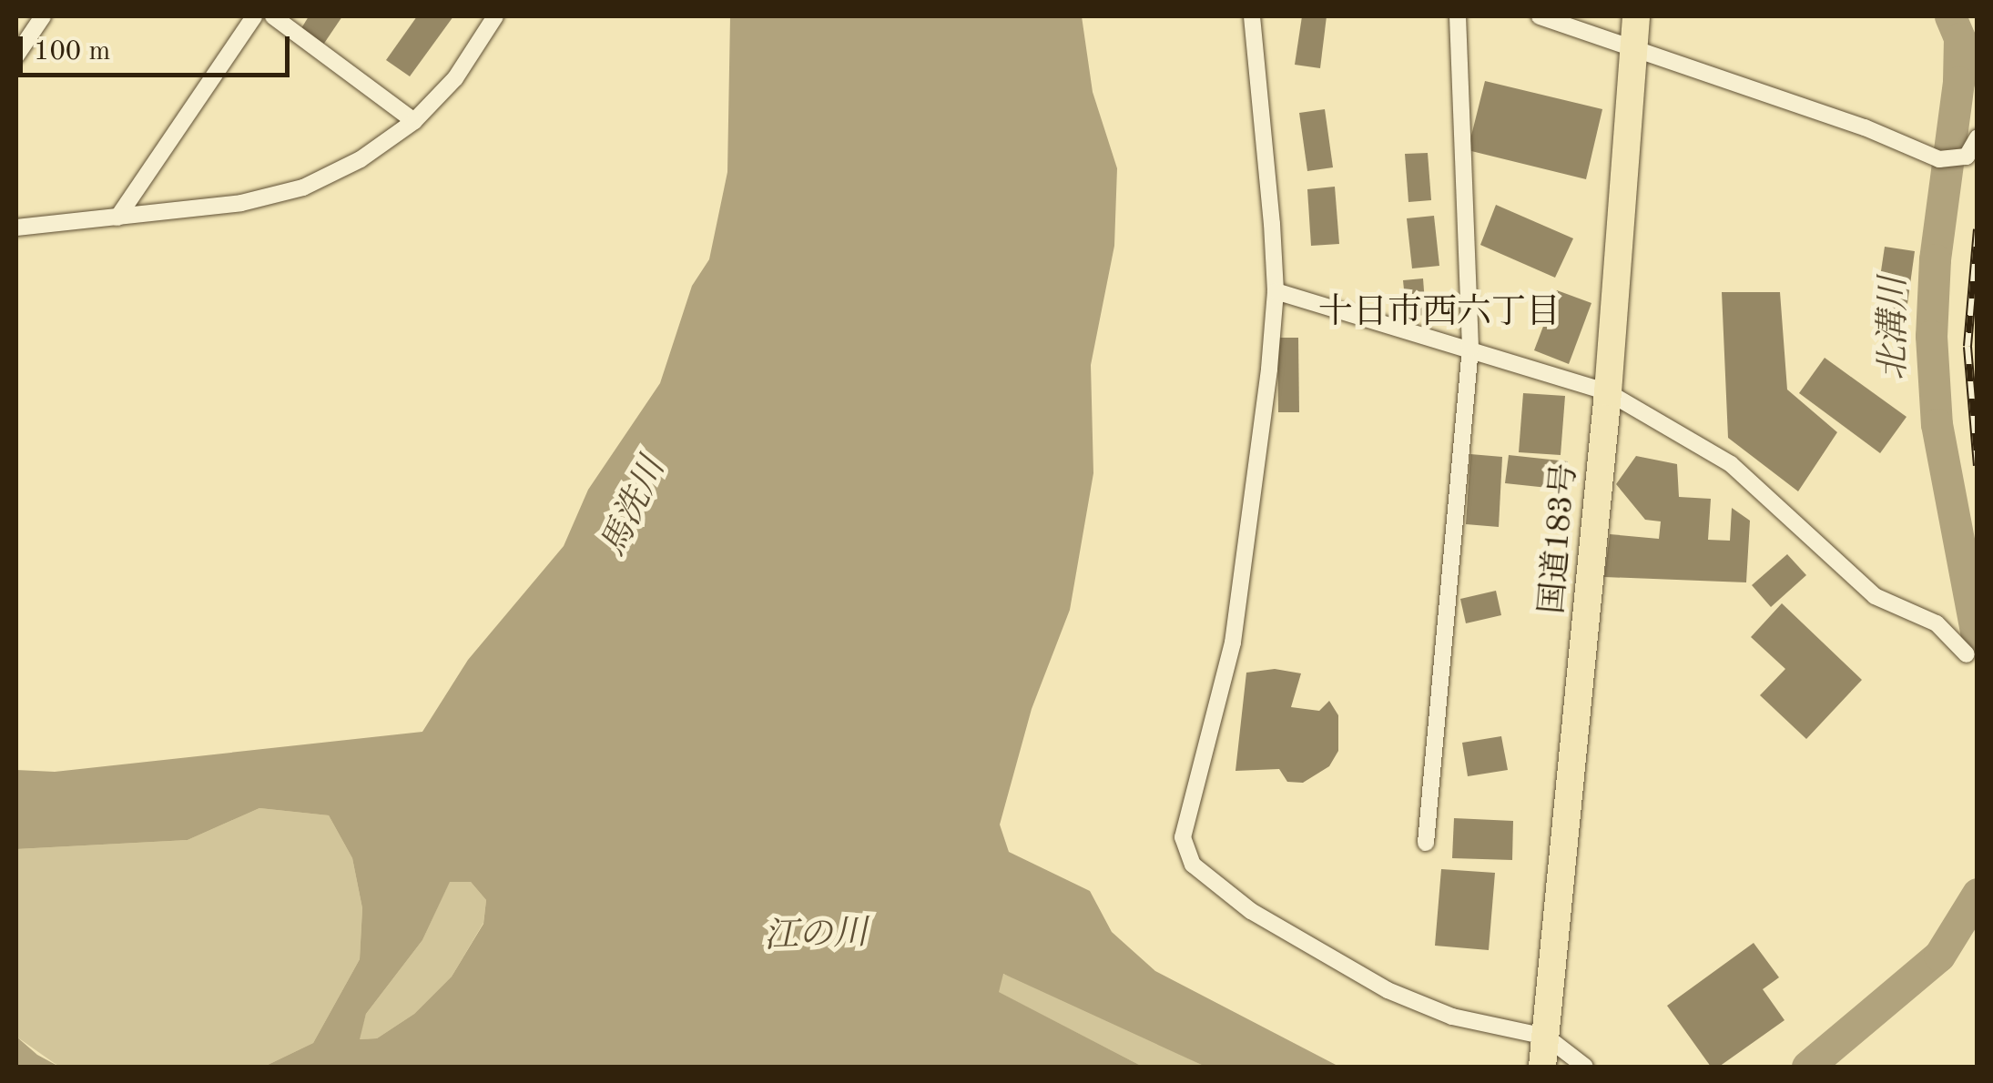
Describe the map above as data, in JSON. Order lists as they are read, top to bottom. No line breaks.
{"streets":{"highway":["国道183号"]},"districts":["十日市西六丁目"],"water":["北溝川","馬洗川","江の川"],"scale_bar":"100 m"}
